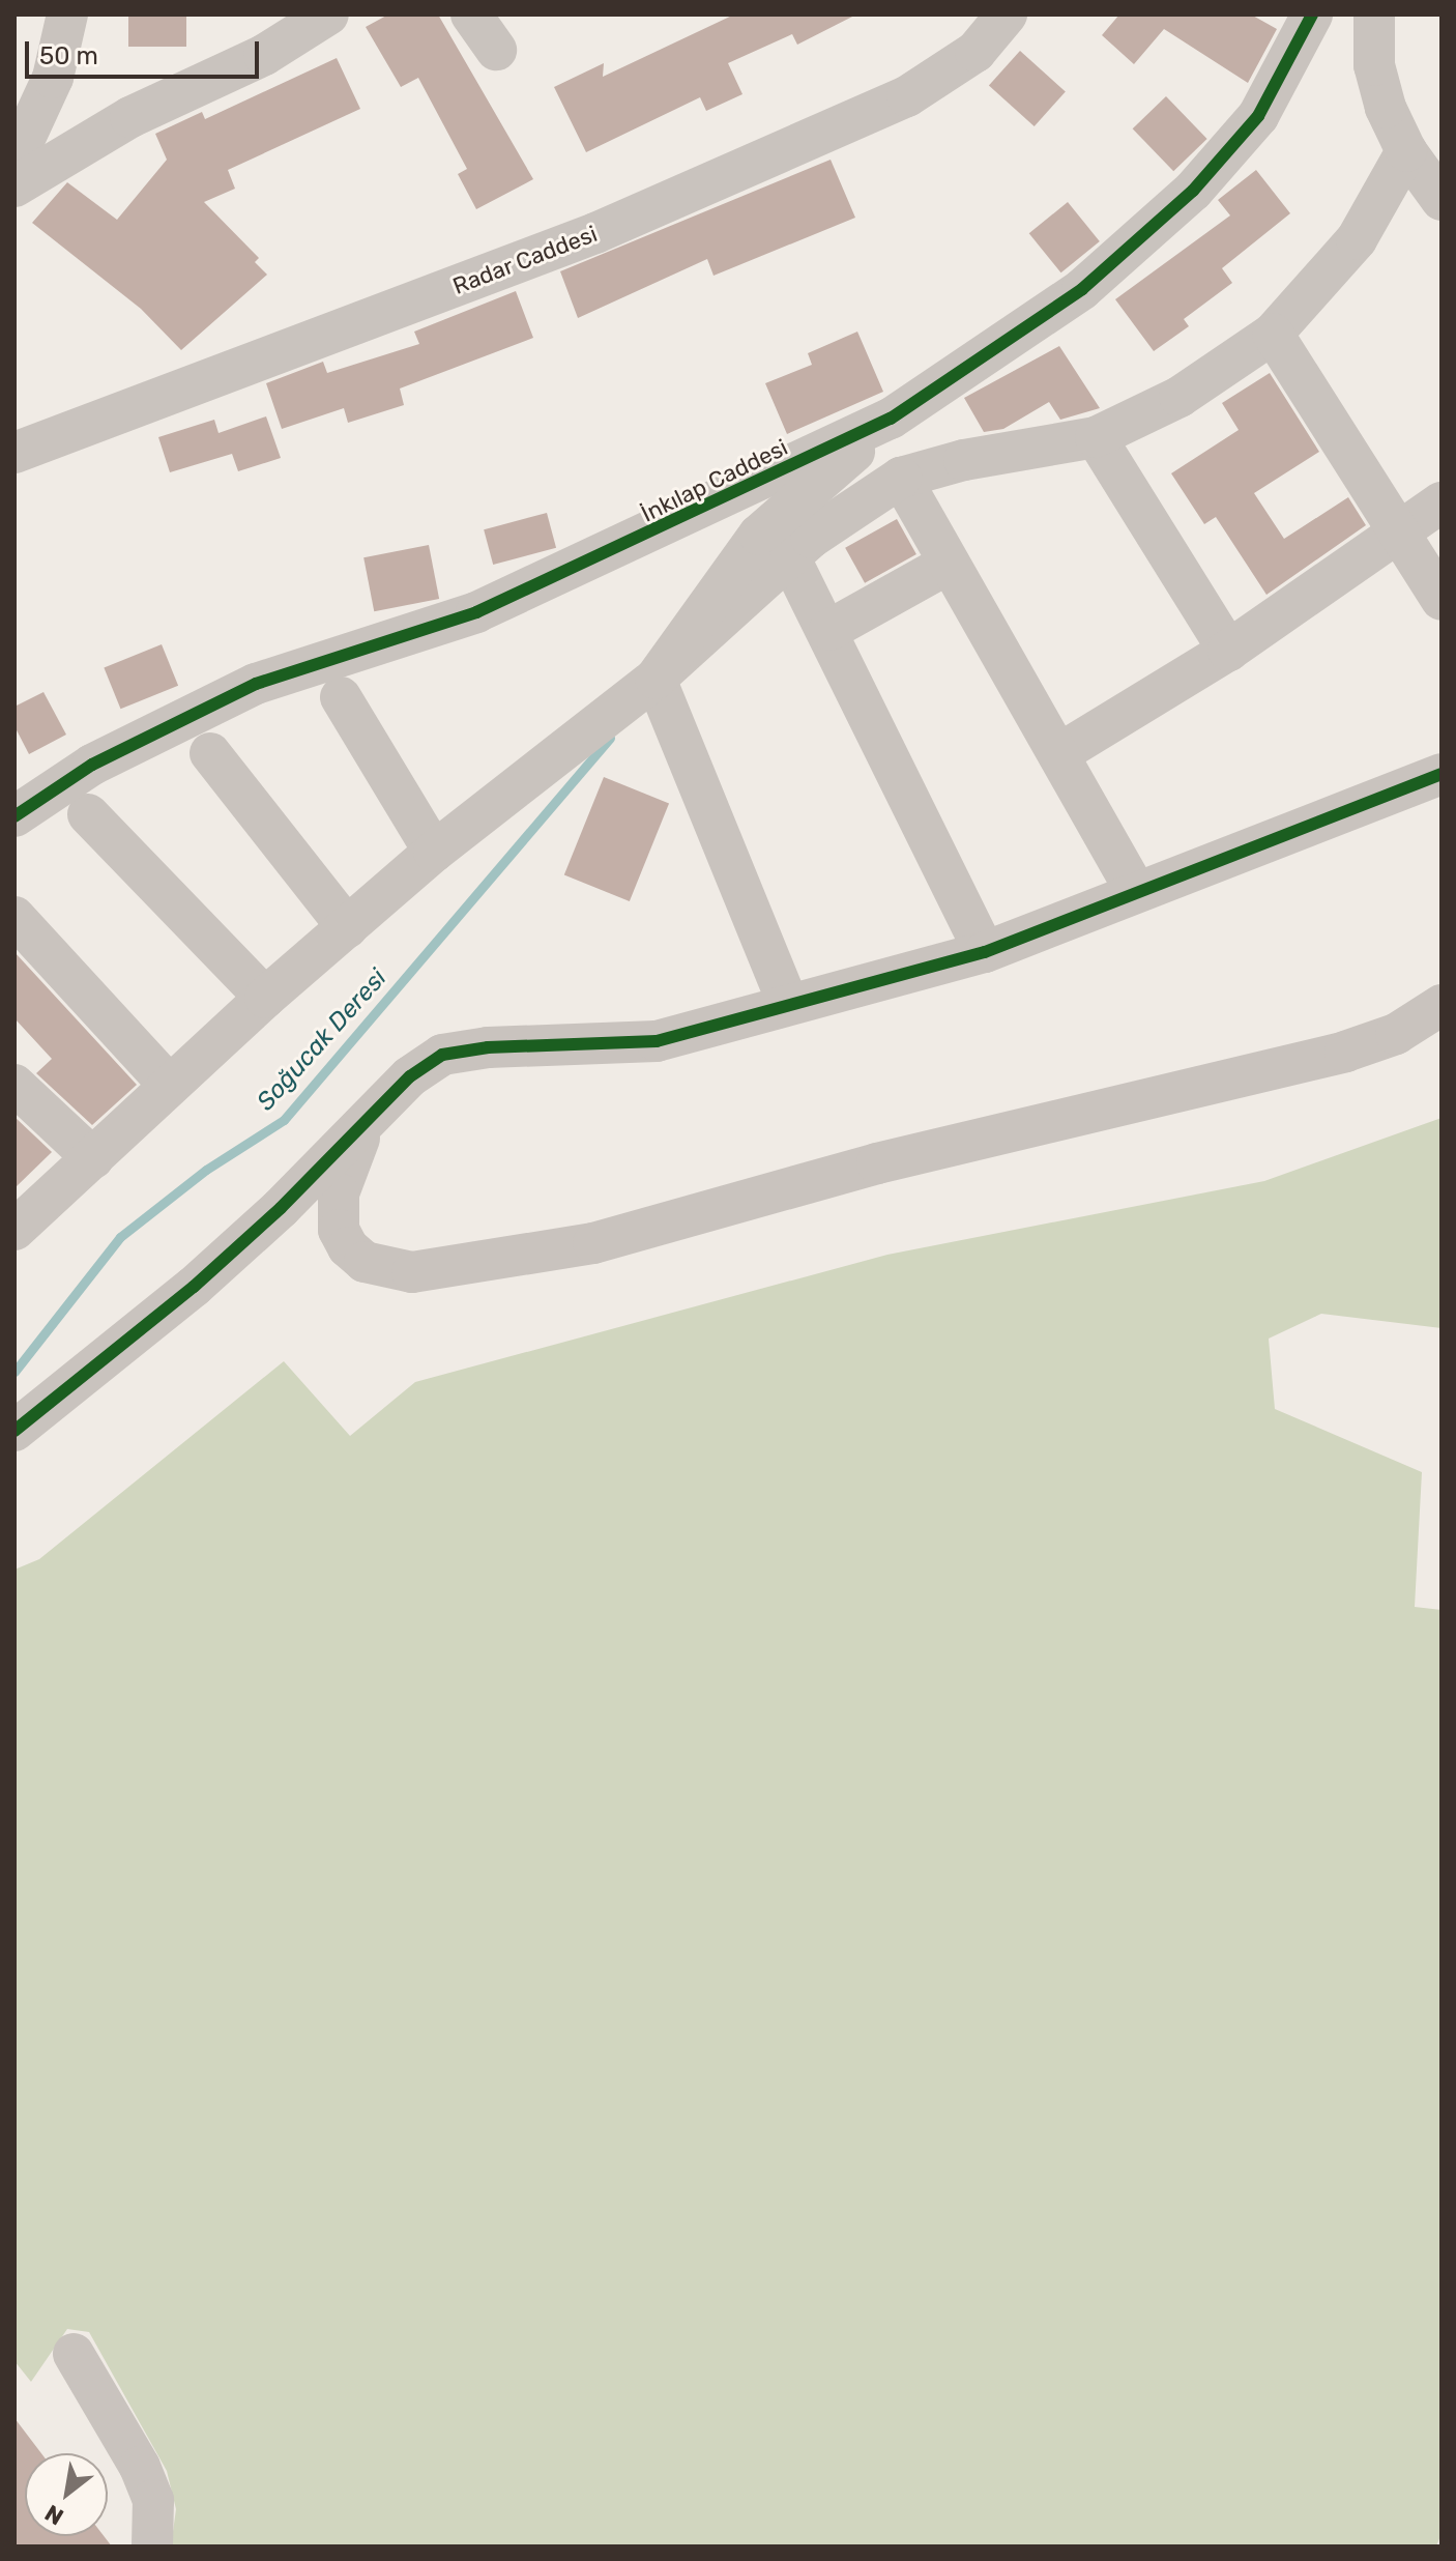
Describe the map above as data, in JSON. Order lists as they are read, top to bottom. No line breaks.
{"streets":{"street":["Radar Caddesi","İnkılap Caddesi"]},"water":["Soğucak Deresi"],"scale_bar":"50 m","north":"bottom left"}
